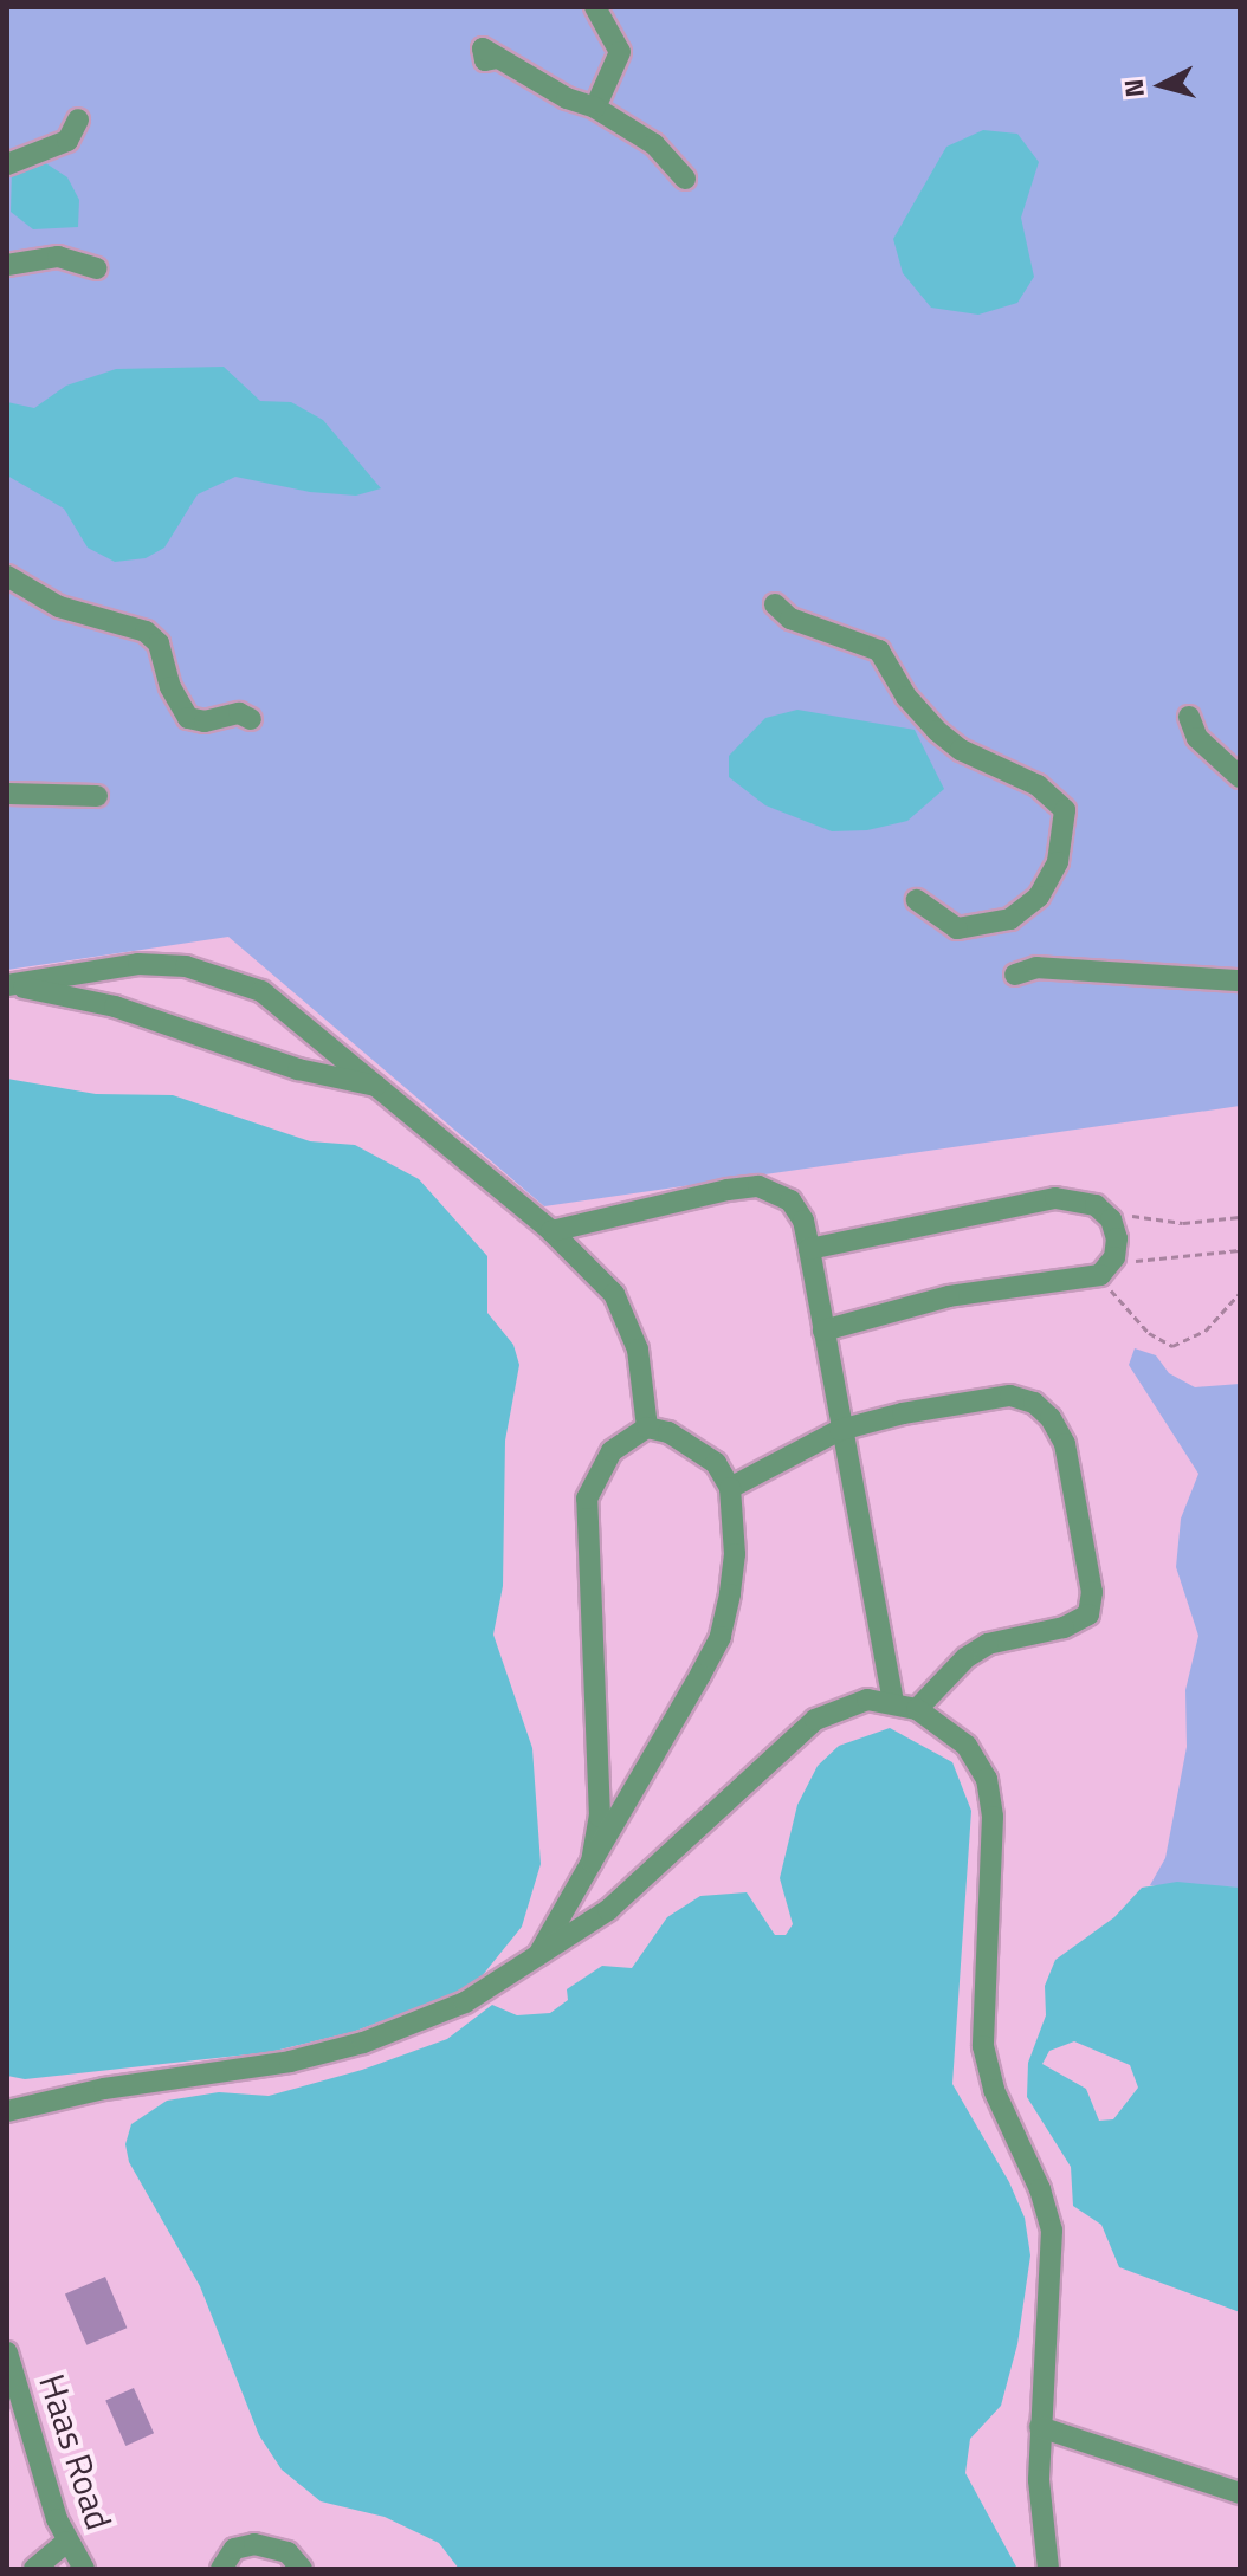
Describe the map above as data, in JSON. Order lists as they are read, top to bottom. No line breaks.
{"streets":{"street":["Haas Road"]},"north":"left"}
